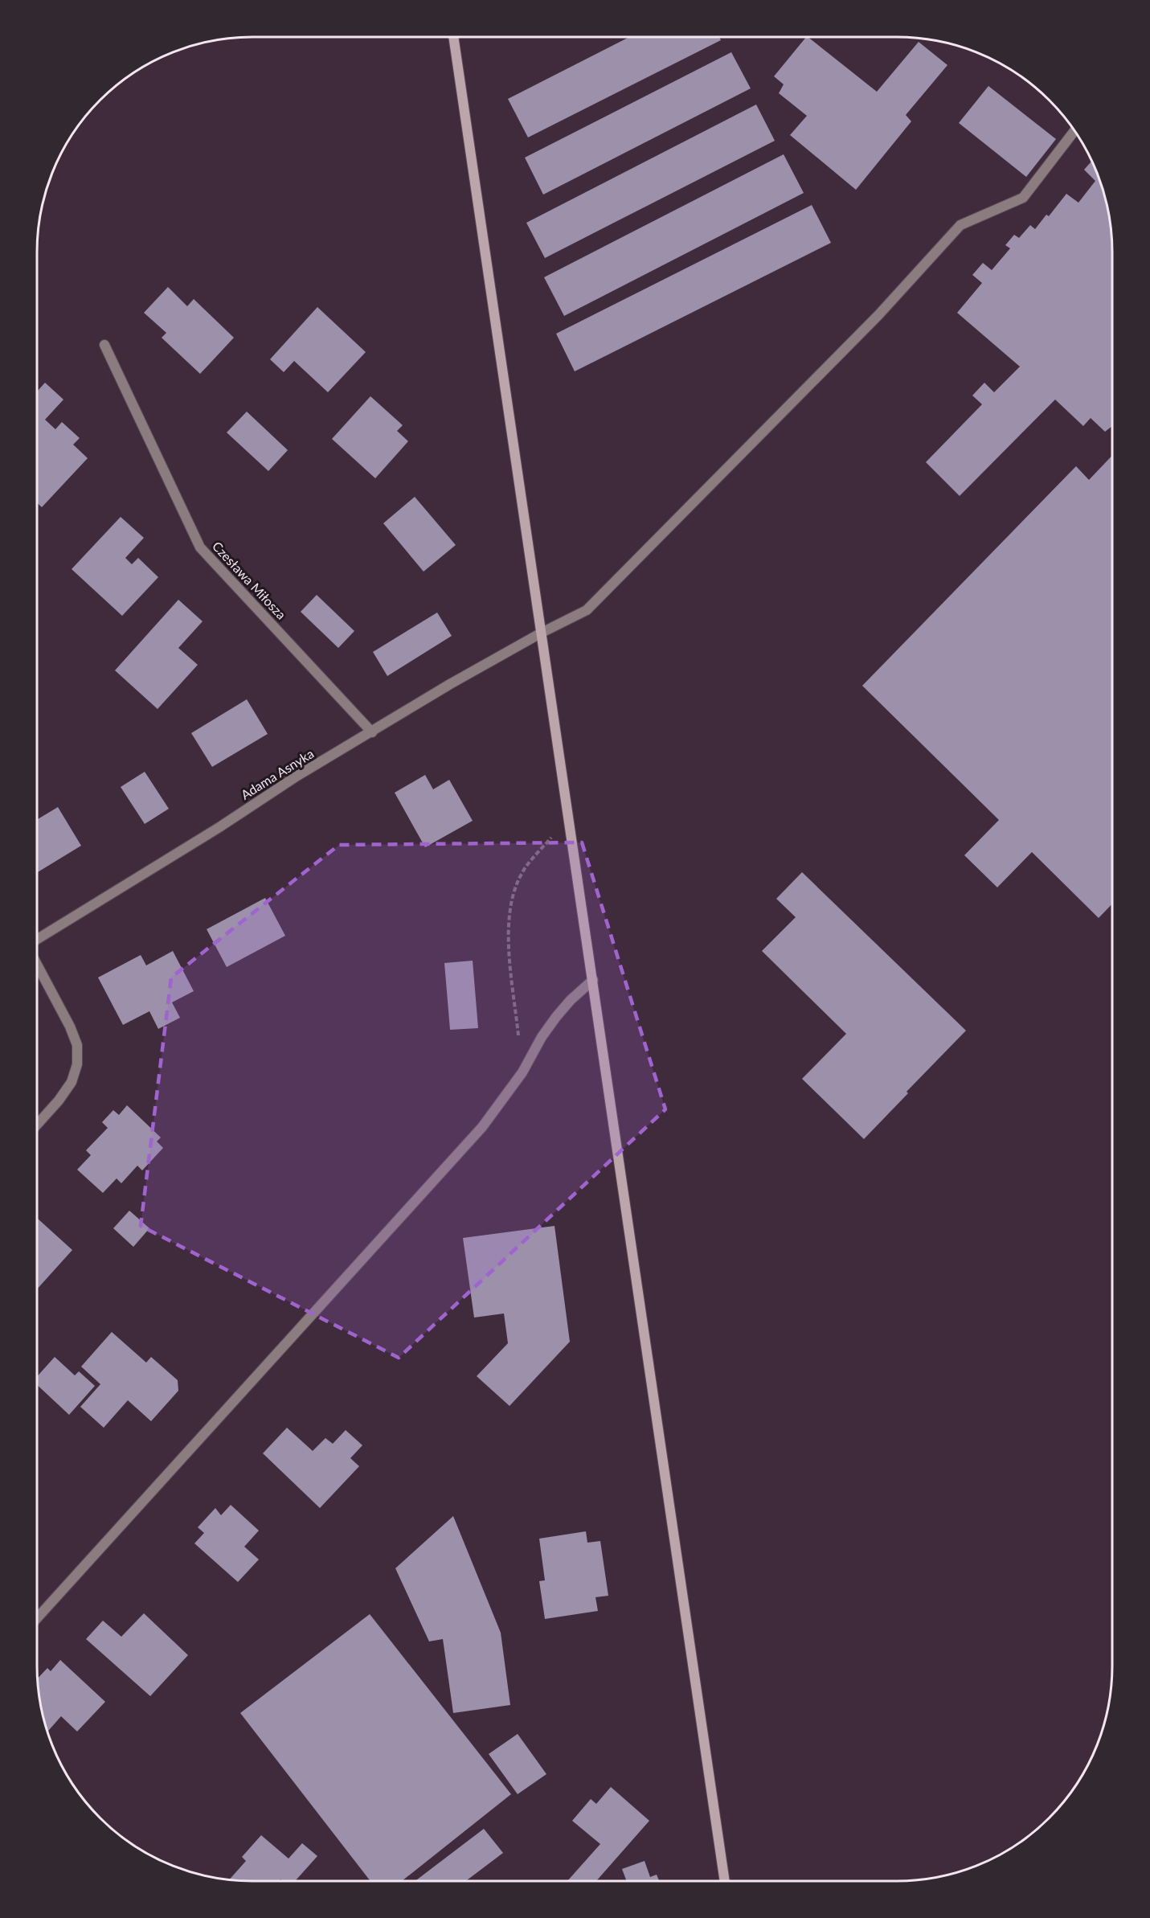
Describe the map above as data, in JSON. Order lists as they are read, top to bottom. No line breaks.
{"streets":{"street":["Czesława Miłosza","Adama Asnyka"]},"crossings":[["Czesława Miłosza","Adama Asnyka"]]}
